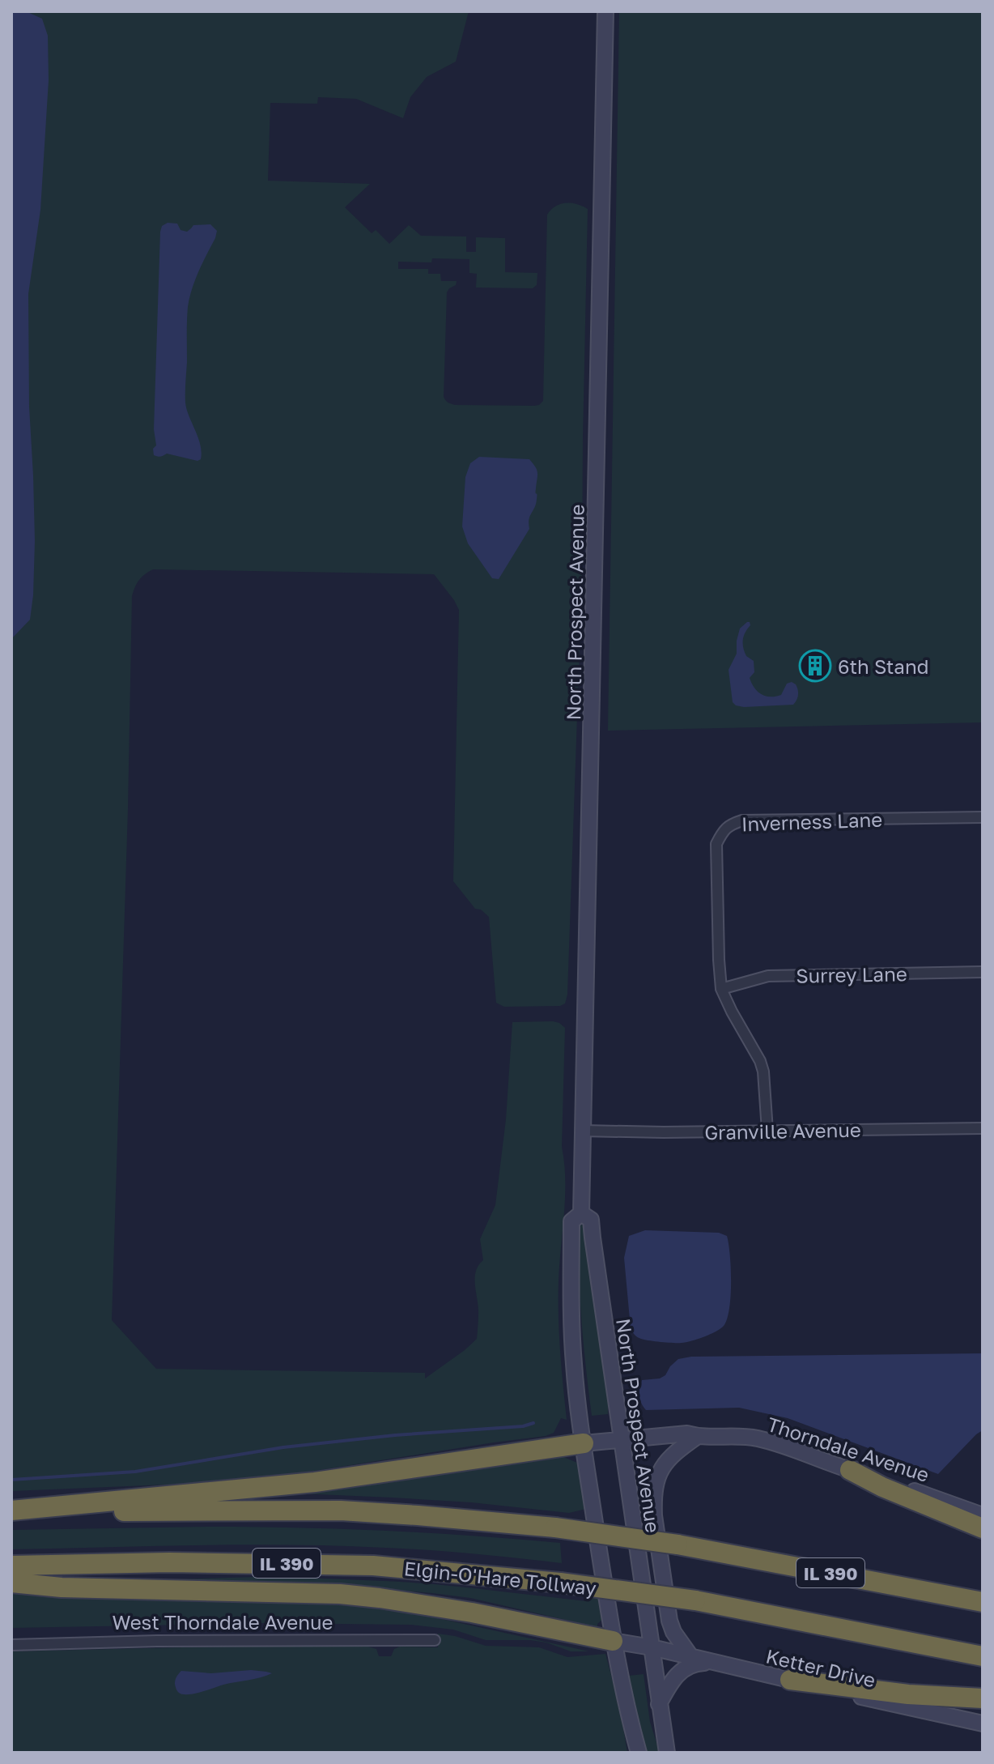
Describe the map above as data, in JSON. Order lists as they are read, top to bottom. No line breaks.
{"streets":{"highway":["IL 390","Elgin-O'Hare Tollway"],"main road":["North Prospect Avenue","Thorndale Avenue","Ketter Drive"],"street":["Inverness Lane","Surrey Lane","Granville Avenue","West Thorndale Avenue"]},"crossings":[["North Prospect Avenue","Granville Avenue"],["North Prospect Avenue","Thorndale Avenue"],["North Prospect Avenue","Ketter Drive"],["Inverness Lane","Surrey Lane"],["Inverness Lane","Granville Avenue"]],"places":{"building":["6th Stand"]}}
